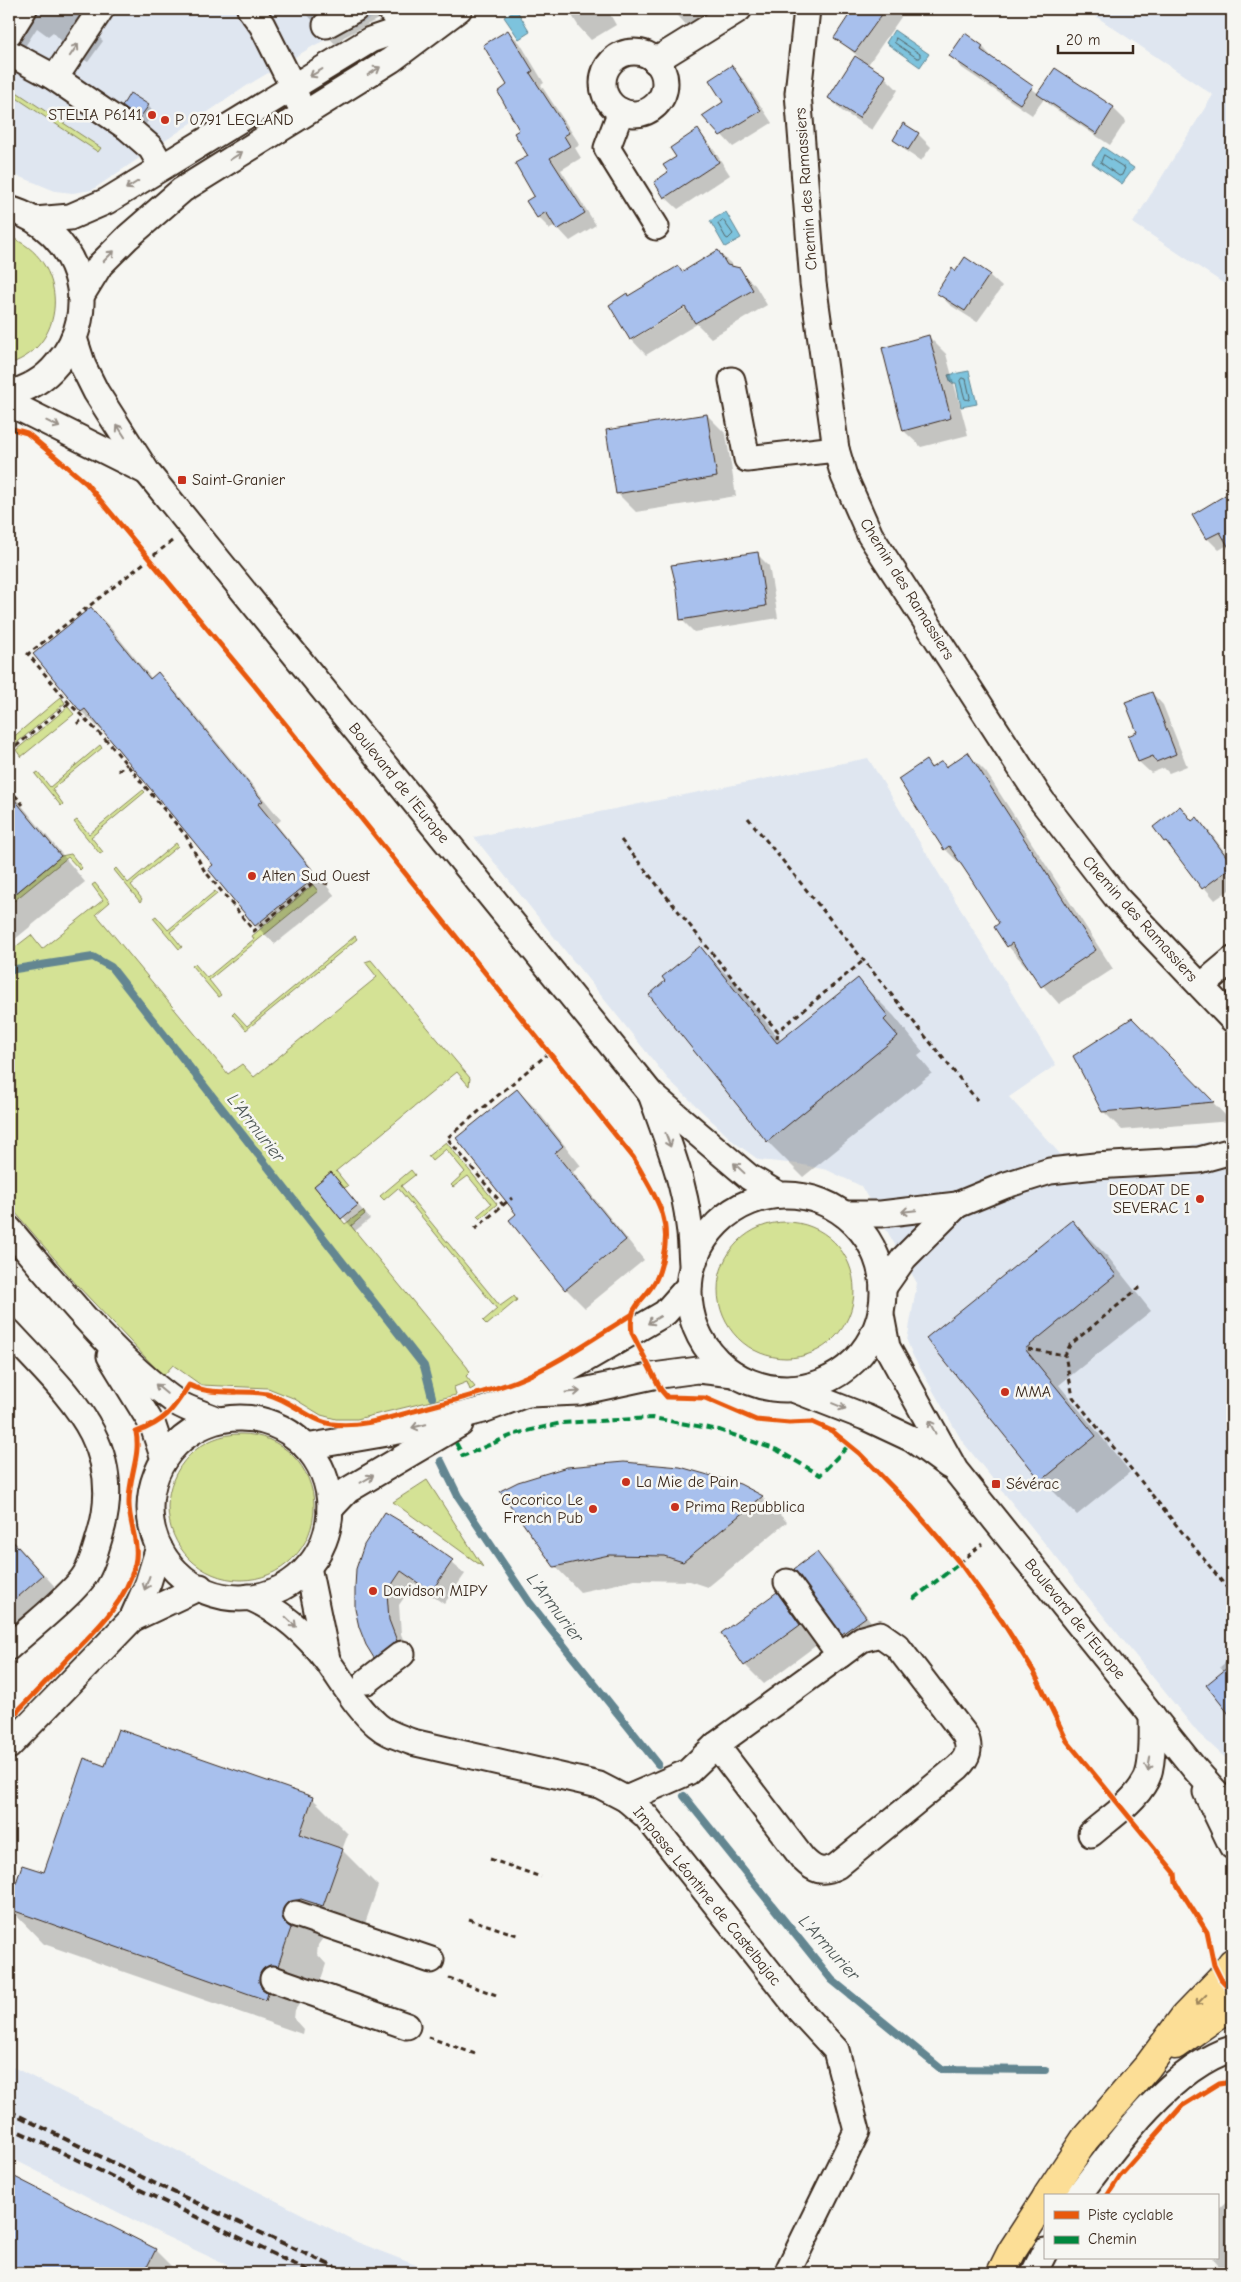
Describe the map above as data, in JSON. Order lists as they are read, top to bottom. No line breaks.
{"streets":{"street":["Chemin des Ramassiers","Boulevard de l'Europe","Impasse Léontine de Castelbajac"]},"water":["L'Armurier"],"places":{"other":["STELIA P6141","P 0791 LEGLAND","Alten Sud Ouest","DEODAT DE SEVERAC 1","MMA","La Mie de Pain","Prima Repubblica","Cocorico Le French Pub","Davidson MIPY"],"transit":["Saint-Granier","Sévérac"]},"legend":["Piste cyclable","Chemin"],"scale_bar":"20 m"}
